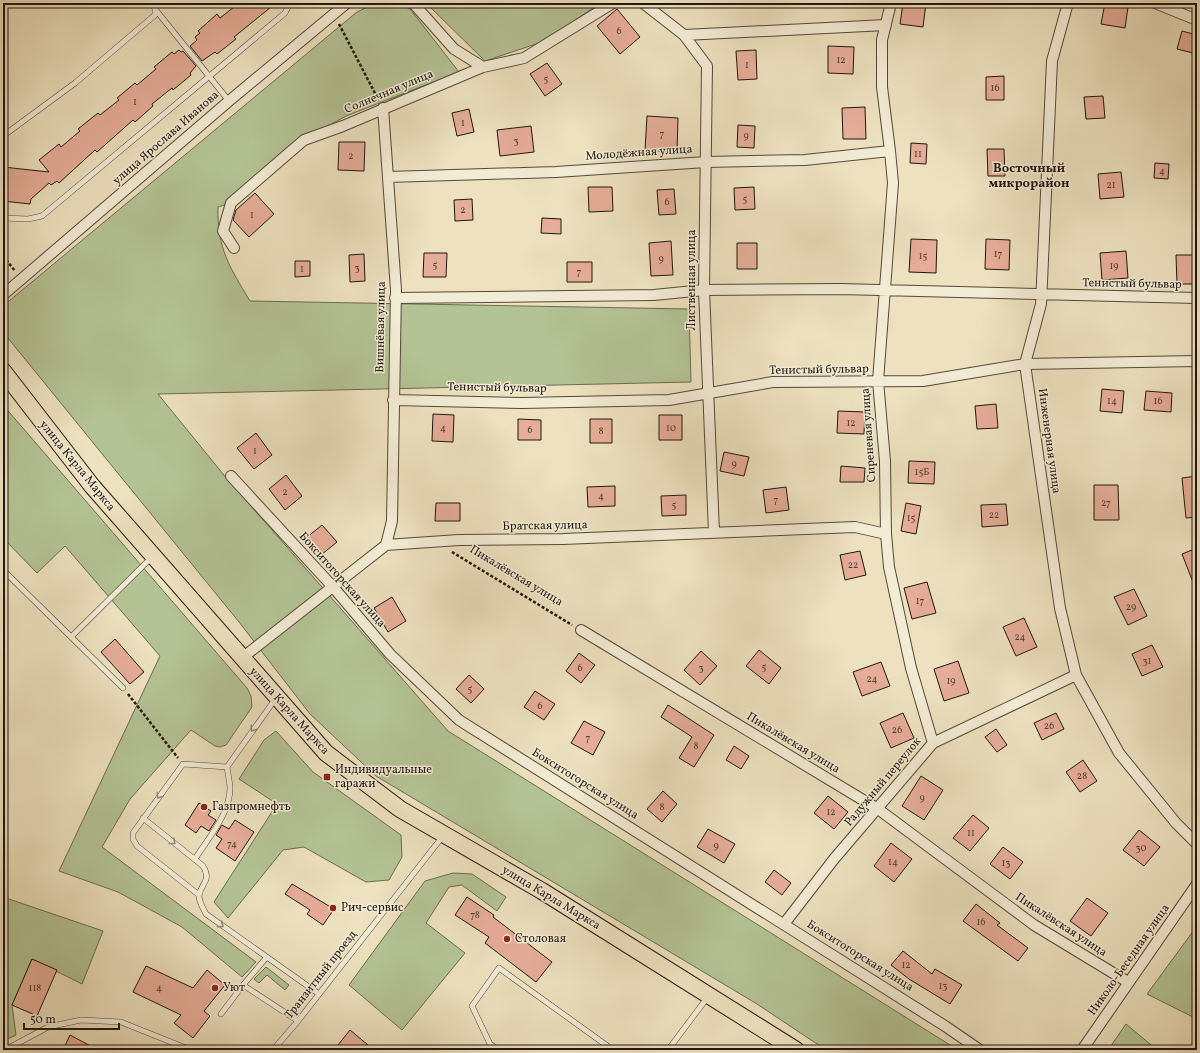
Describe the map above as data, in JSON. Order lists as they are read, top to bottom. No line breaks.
{"streets":{"main road":["улица Карла Маркса"],"street":["Солнечная улица","улица Ярослава Иванова","Молодёжная улица","Лиственная улица","Тенистый бульвар","Вишнёвая улица","Сиреневая улица","Инженерная улица","Братская улица","Пикалёвская улица","Бокситогорская улица","Радужный переулок","Николо-Беседная улица"],"lane":["Транзитный проезд"]},"crossings":[["Солнечная улица","Вишнёвая улица"],["Молодёжная улица","Лиственная улица"],["Молодёжная улица","Вишнёвая улица"],["Молодёжная улица","Сиреневая улица"],["Лиственная улица","Тенистый бульвар"],["Лиственная улица","Братская улица"],["Тенистый бульвар","Вишнёвая улица"],["Тенистый бульвар","Сиреневая улица"],["Тенистый бульвар","Инженерная улица"],["Вишнёвая улица","Братская улица"],["Сиреневая улица","Братская улица"],["Сиреневая улица","Радужный переулок"],["Инженерная улица","Радужный переулок"],["улица Карла Маркса","Транзитный проезд"],["Братская улица","Пикалёвская улица"],["Пикалёвская улица","Радужный переулок"],["Пикалёвская улица","Николо-Беседная улица"],["Бокситогорская улица","Радужный переулок"]],"districts":["Восточный микрорайон"],"places":{"transit":["Индивидуальные гаражи"],"other":["Газпромнефть","Рич-сервис","Столовая","Уют"]},"house_numbers":["6","12","1","5","16","1","1","7","9","3","11","2","4","21","5","6","2","1","17","15","9","5","19","3","1","7","14","16","12","4","10","6","8","1","9","15Б","2","4","7","27","5","22","15","22","17","29","24","31","5","6","3","24","19","5","6","26","26","7","8","28","9","8","12","11","74","9","30","14","13","78","16","12","13","118","4"],"scale_bar":"50 m"}
